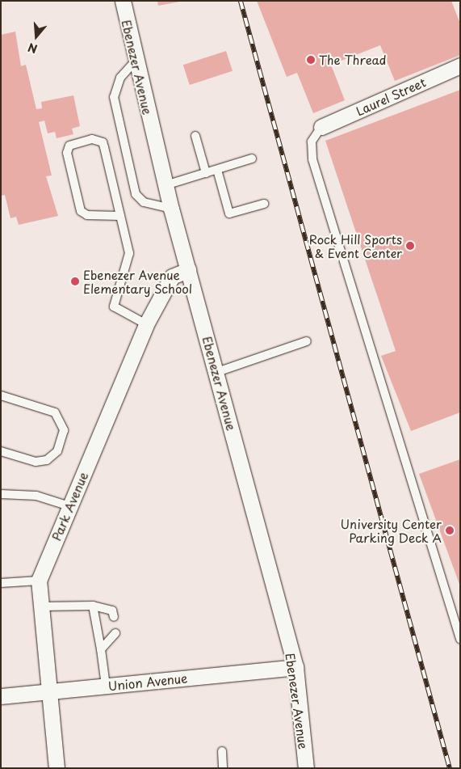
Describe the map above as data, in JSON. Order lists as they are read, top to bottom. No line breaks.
{"streets":{"street":["Ebenezer Avenue","Laurel Street","Park Avenue","Union Avenue"]},"crossings":[["Ebenezer Avenue","Park Avenue"],["Ebenezer Avenue","Union Avenue"],["Park Avenue","Union Avenue"]],"places":["The Thread","Rock Hill Sports & Event Center","Ebenezer Avenue Elementary School","University Center Parking Deck A"],"north":"bottom"}
